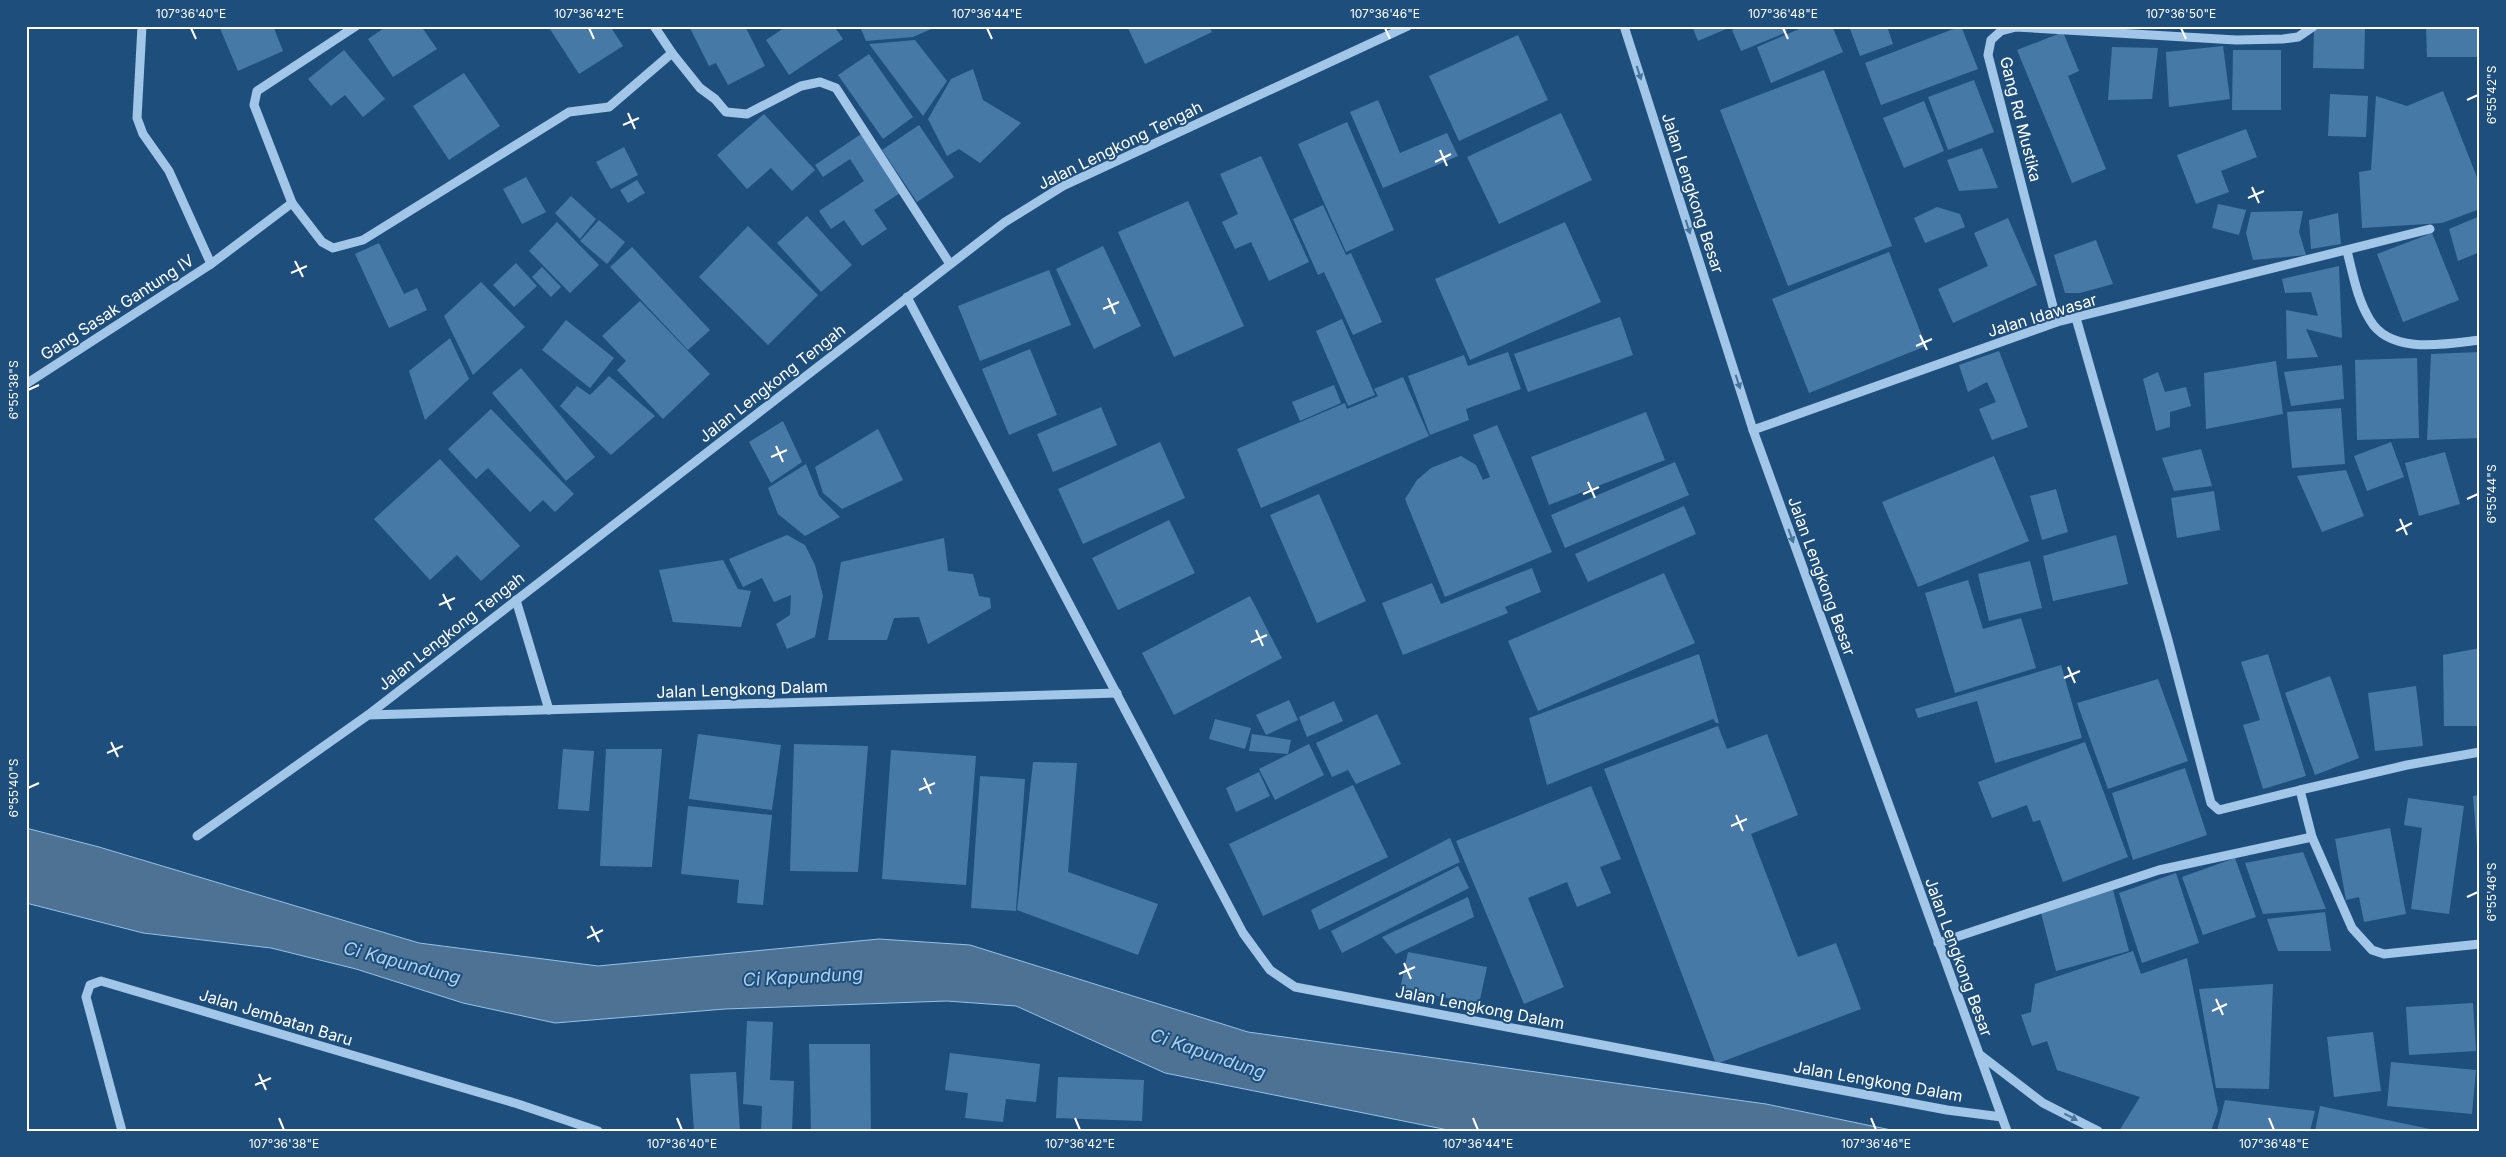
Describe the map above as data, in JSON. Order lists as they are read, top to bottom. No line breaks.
{"streets":{"street":["Gang Rd Mustika","Jalan Lengkong Tengah","Jalan Lengkong Besar","Gang Sasak Gantung IV","Jalan Idawasar","Jalan Lengkong Dalam","Jalan Jembatan Baru"]},"crossings":[["Gang Rd Mustika","Jalan Idawasar"],["Jalan Lengkong Tengah","Jalan Lengkong Dalam"],["Jalan Lengkong Besar","Jalan Idawasar"],["Jalan Lengkong Besar","Jalan Lengkong Dalam"]],"one_way":["Jalan Lengkong Besar"],"water":["Ci Kapundung"],"coordinates":["107°36'40\"E","107°36'42\"E","107°36'44\"E","107°36'46\"E","107°36'48\"E","107°36'50\"E","6°55'42\"S","6°55'38\"S","6°55'44\"S","6°55'40\"S","6°55'46\"S","107°36'38\"E"]}
